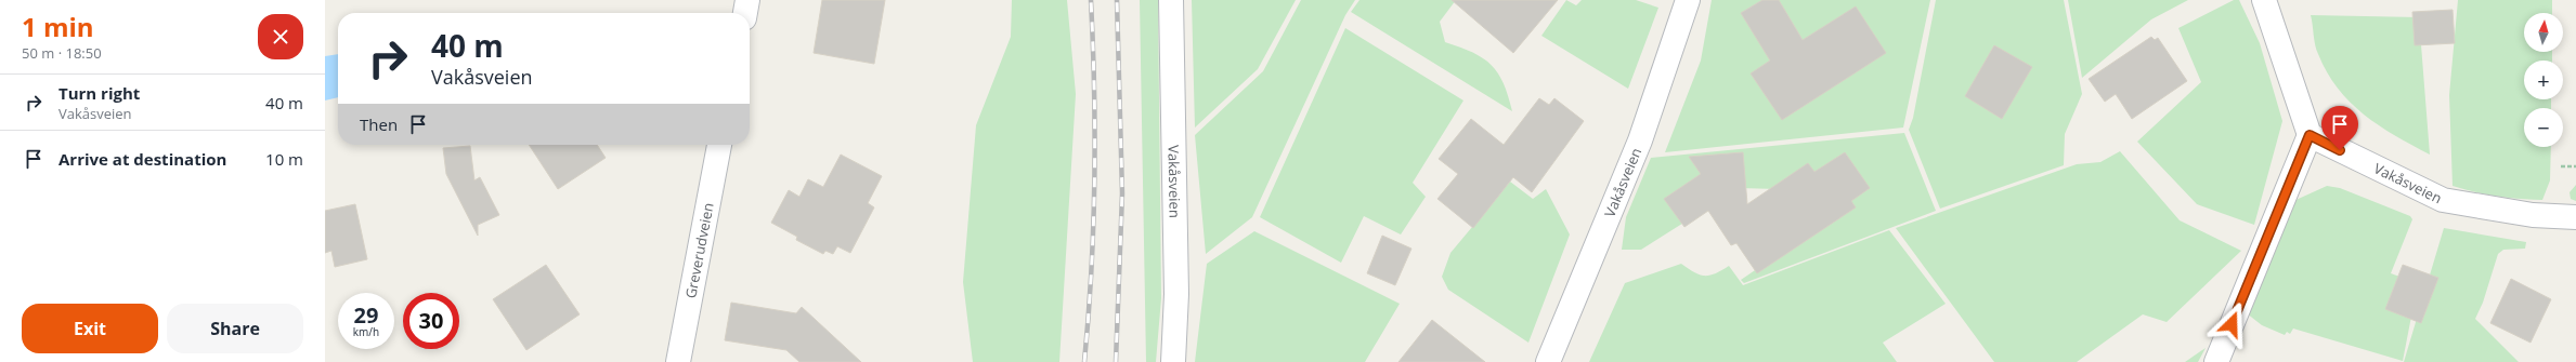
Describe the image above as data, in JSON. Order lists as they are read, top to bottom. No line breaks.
{"streets":{"street":["Vakåsveien","Greverudveien"]},"north":"top","page":{"heading":["1 min","50 m · 18:50"],"map_buttons":["+","−"],"turn":["40 m","Vakåsveien"],"list":[{"name":"Turn right","note":"Vakåsveien","value":"40 m"},{"name":"Arrive at destination","value":"10 m"}],"then":"Then","speed":"29 km/h","limit":"30","buttons":["Exit","Share"]}}
